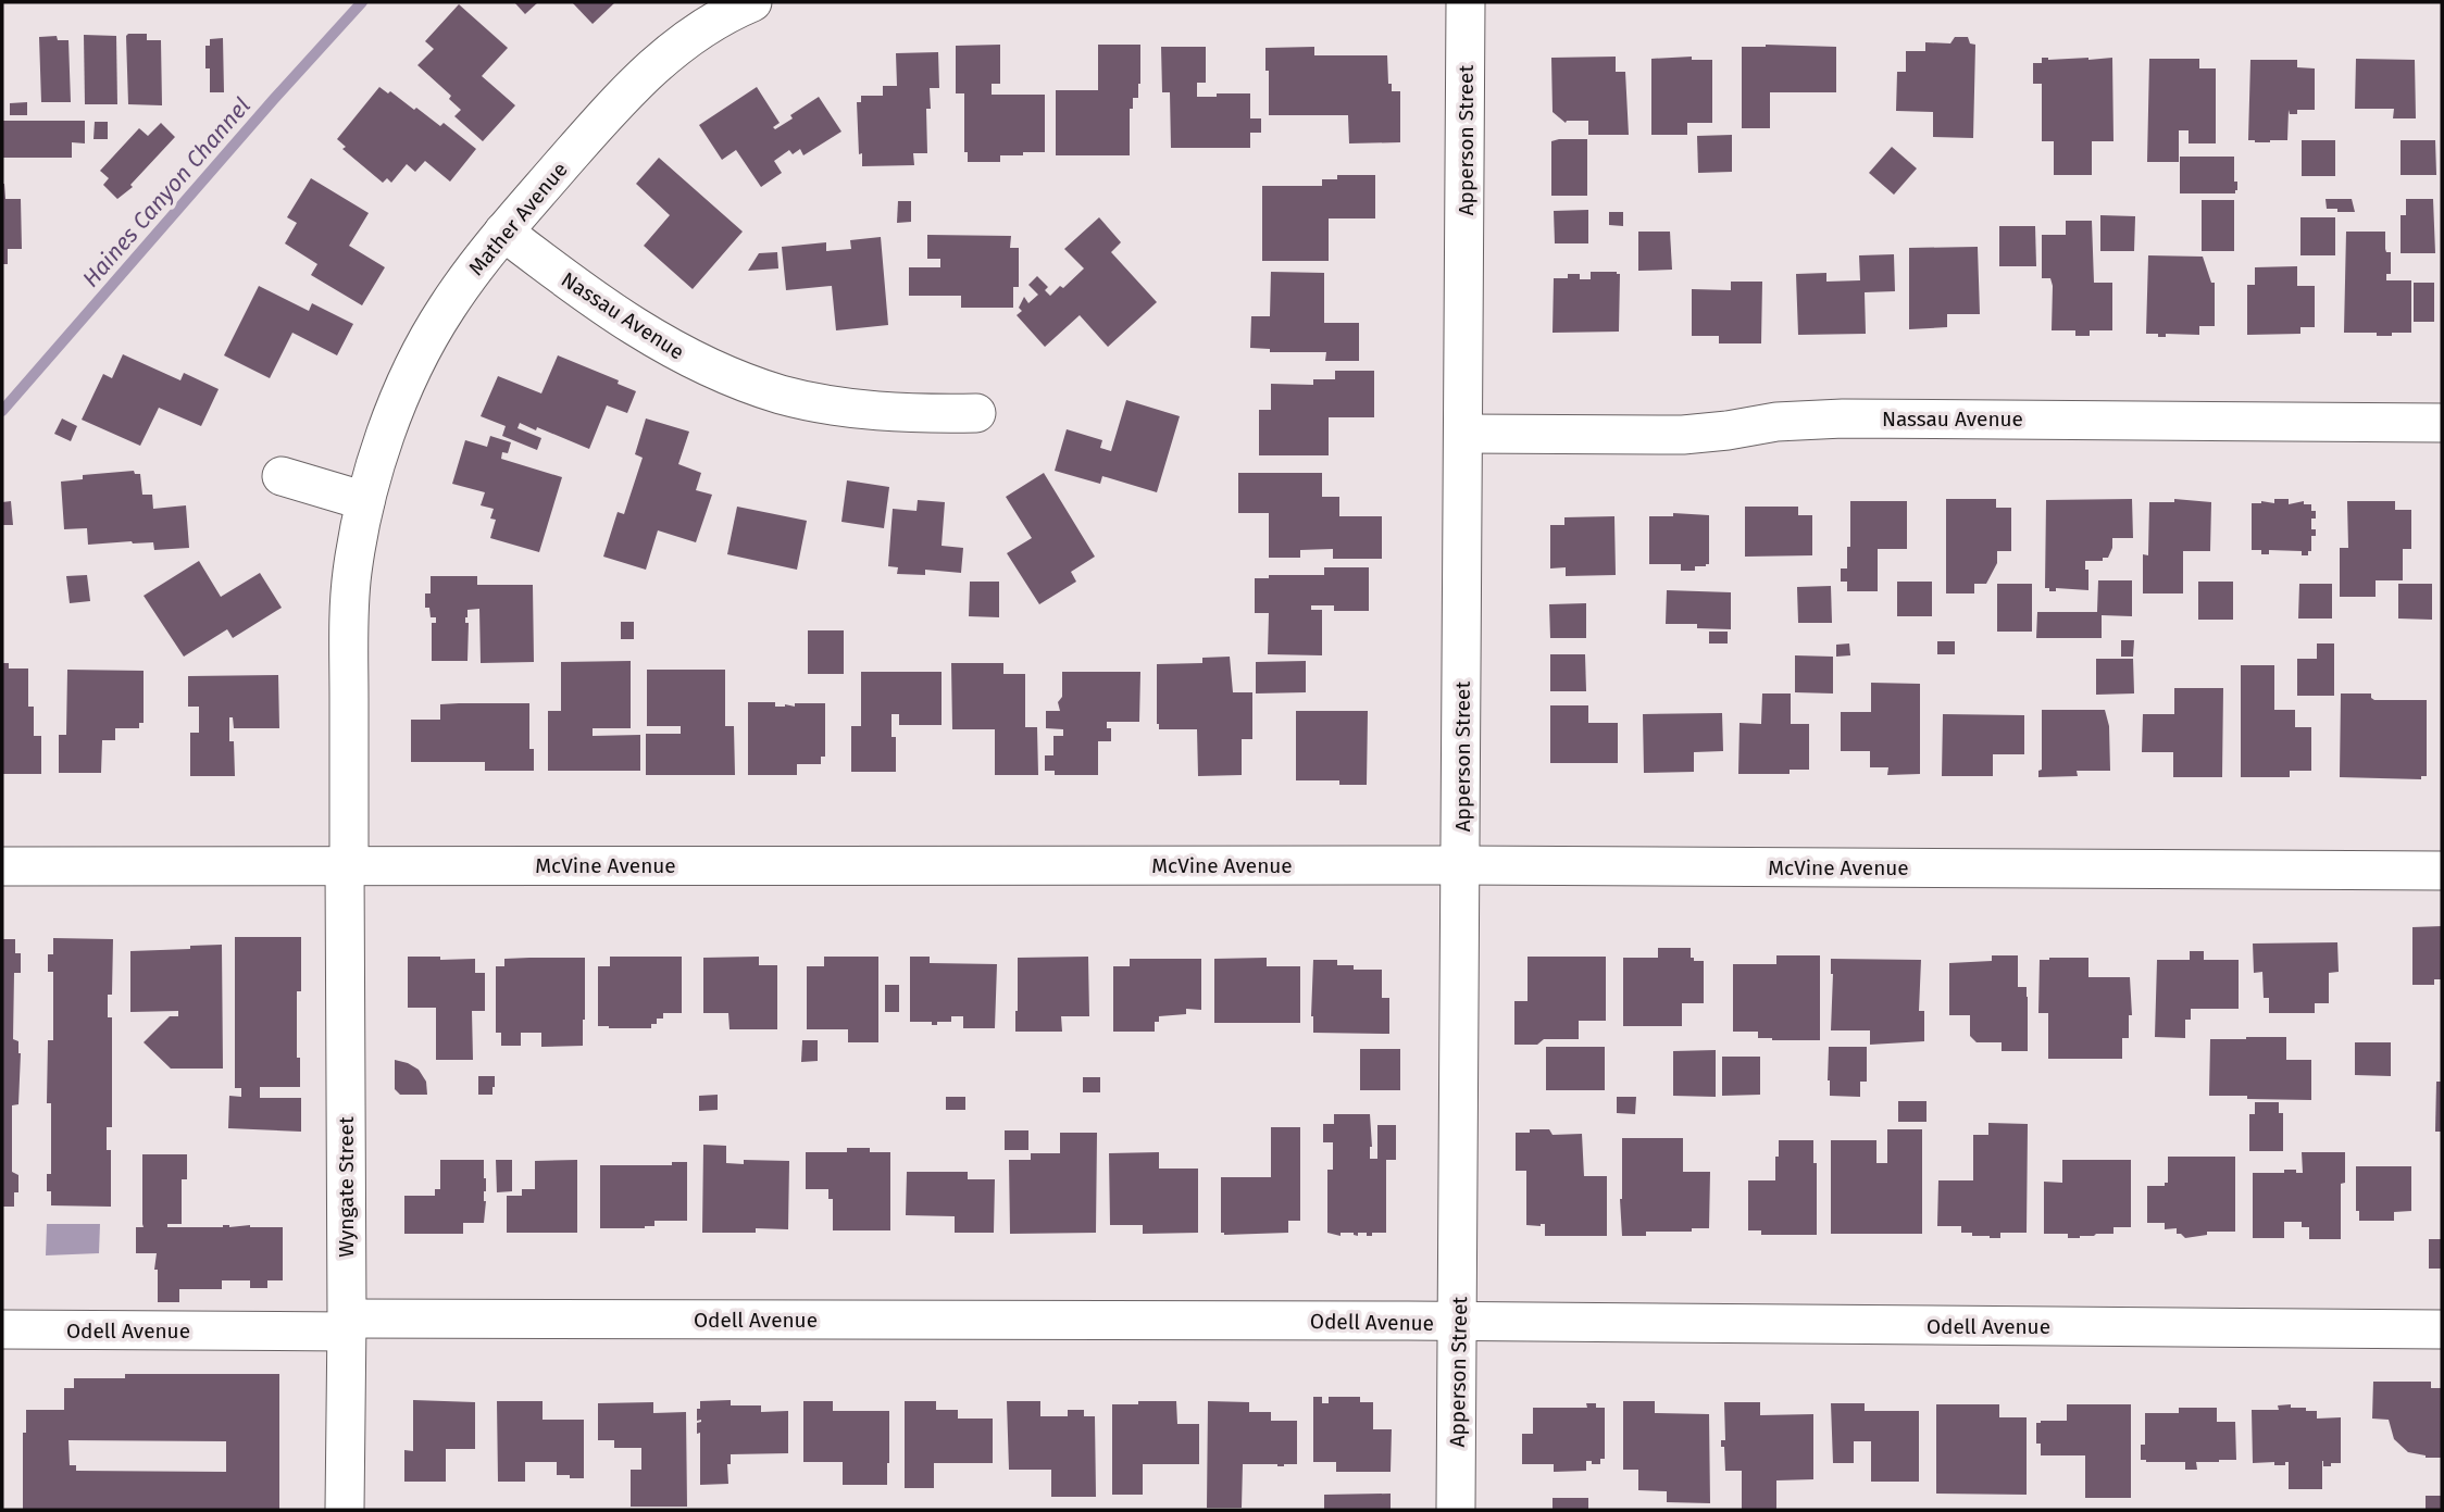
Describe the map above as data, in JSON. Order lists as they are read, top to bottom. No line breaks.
{"streets":{"street":["Apperson Street","Mather Avenue","Nassau Avenue","McVine Avenue","Wyngate Street","Odell Avenue"]},"crossings":[["Apperson Street","Nassau Avenue"],["Apperson Street","McVine Avenue"],["Apperson Street","Odell Avenue"],["Mather Avenue","Nassau Avenue"],["Mather Avenue","McVine Avenue"],["Mather Avenue","Wyngate Street"],["McVine Avenue","Wyngate Street"],["Wyngate Street","Odell Avenue"]],"water":["Haines Canyon Channel"]}
